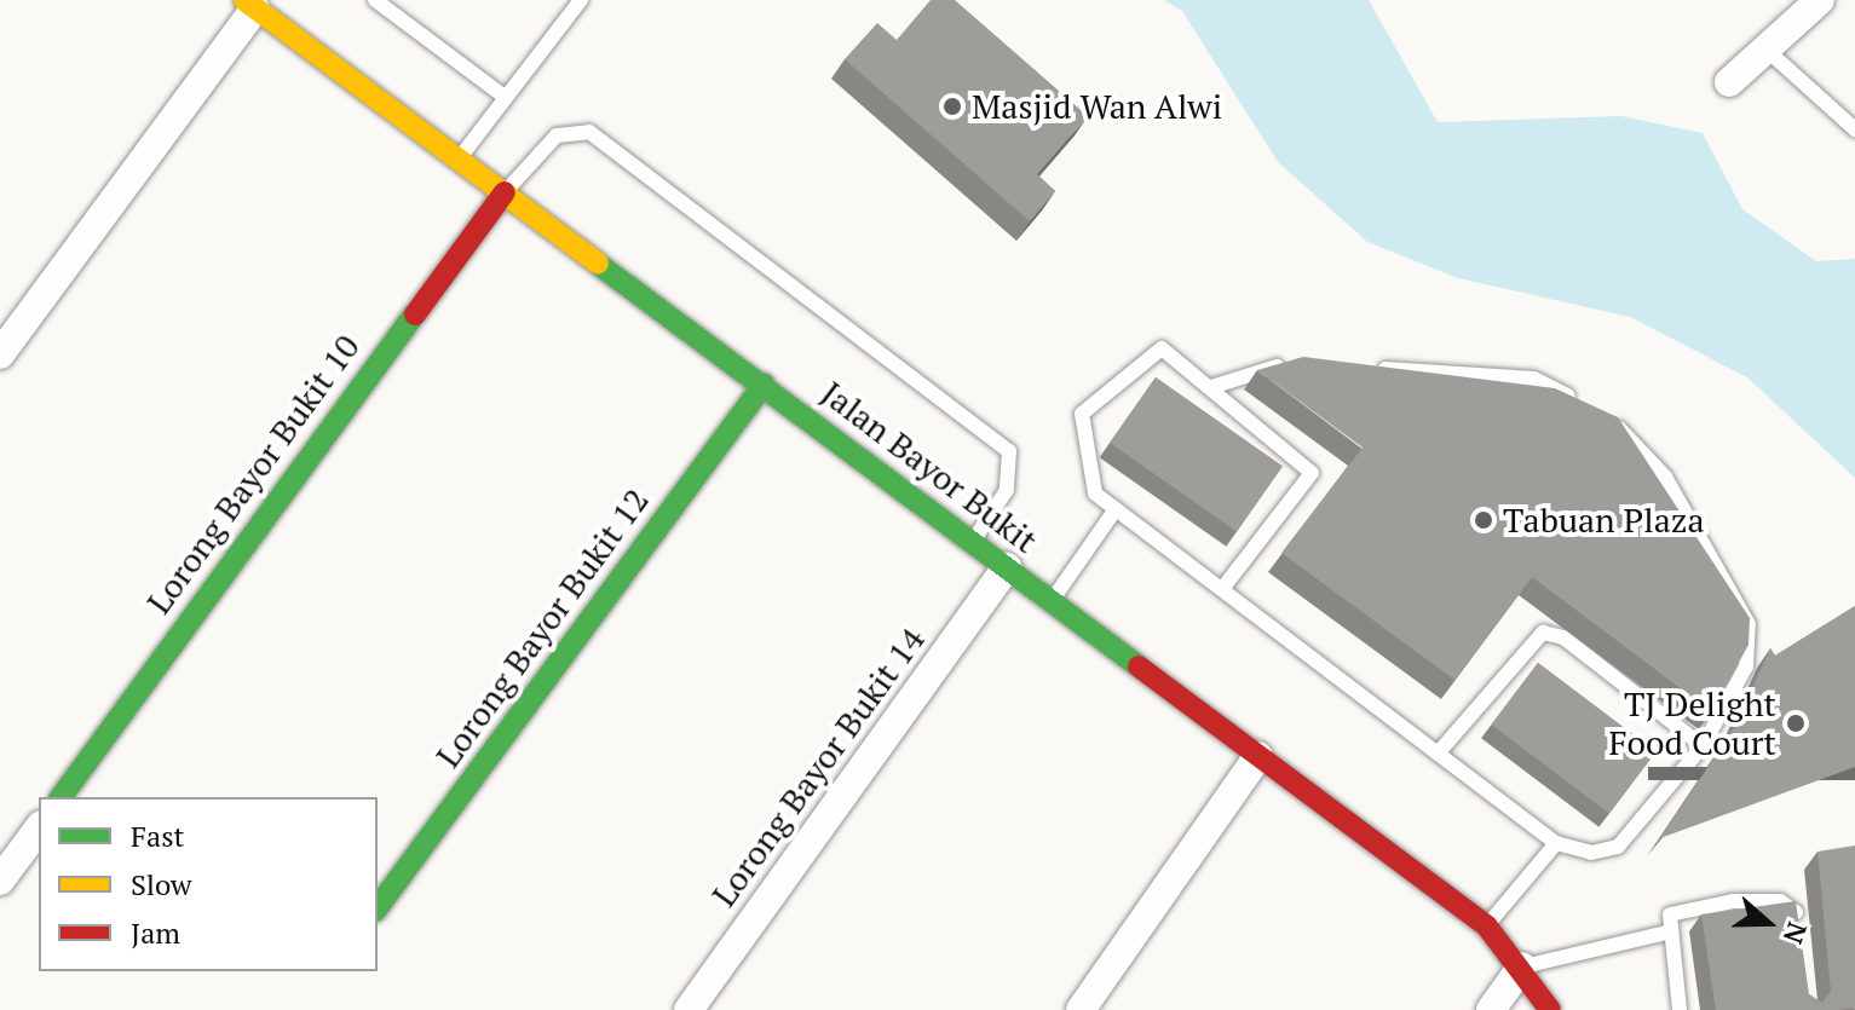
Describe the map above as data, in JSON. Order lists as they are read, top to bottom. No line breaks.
{"streets":{"street":["Jalan Bayor Bukit","Lorong Bayor Bukit 10","Lorong Bayor Bukit 12","Lorong Bayor Bukit 14"]},"crossings":[["Jalan Bayor Bukit","Lorong Bayor Bukit 10"],["Jalan Bayor Bukit","Lorong Bayor Bukit 12"],["Jalan Bayor Bukit","Lorong Bayor Bukit 14"]],"places":["Masjid Wan Alwi","Tabuan Plaza","TJ Delight Food Court"],"legend":["Fast","Slow","Jam"],"north":"right"}
